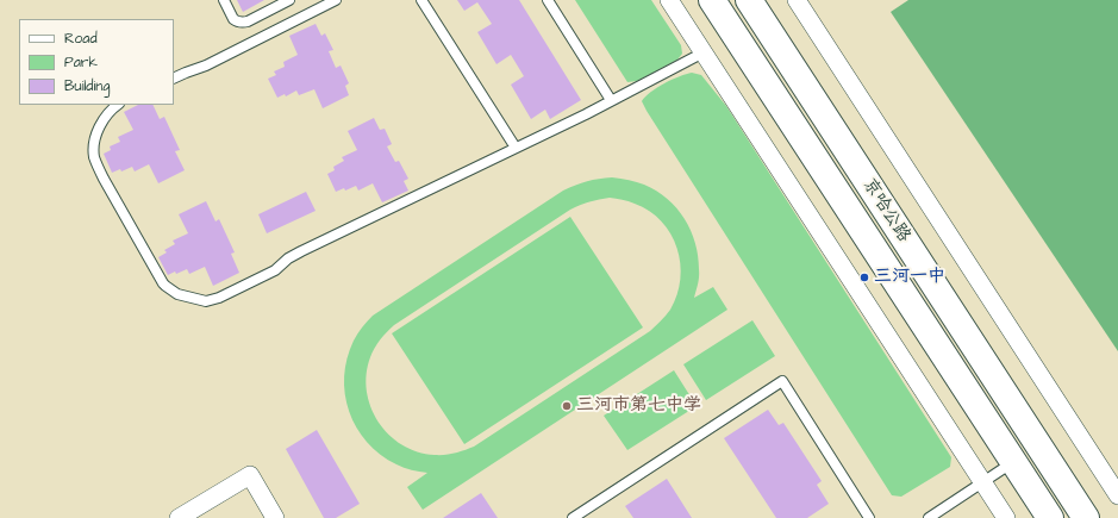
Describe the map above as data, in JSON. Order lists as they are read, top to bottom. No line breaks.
{"streets":{"highway":["京哈公路"]},"places":["三河一中","三河市第七中学"],"legend":["Road","Park","Building"]}
